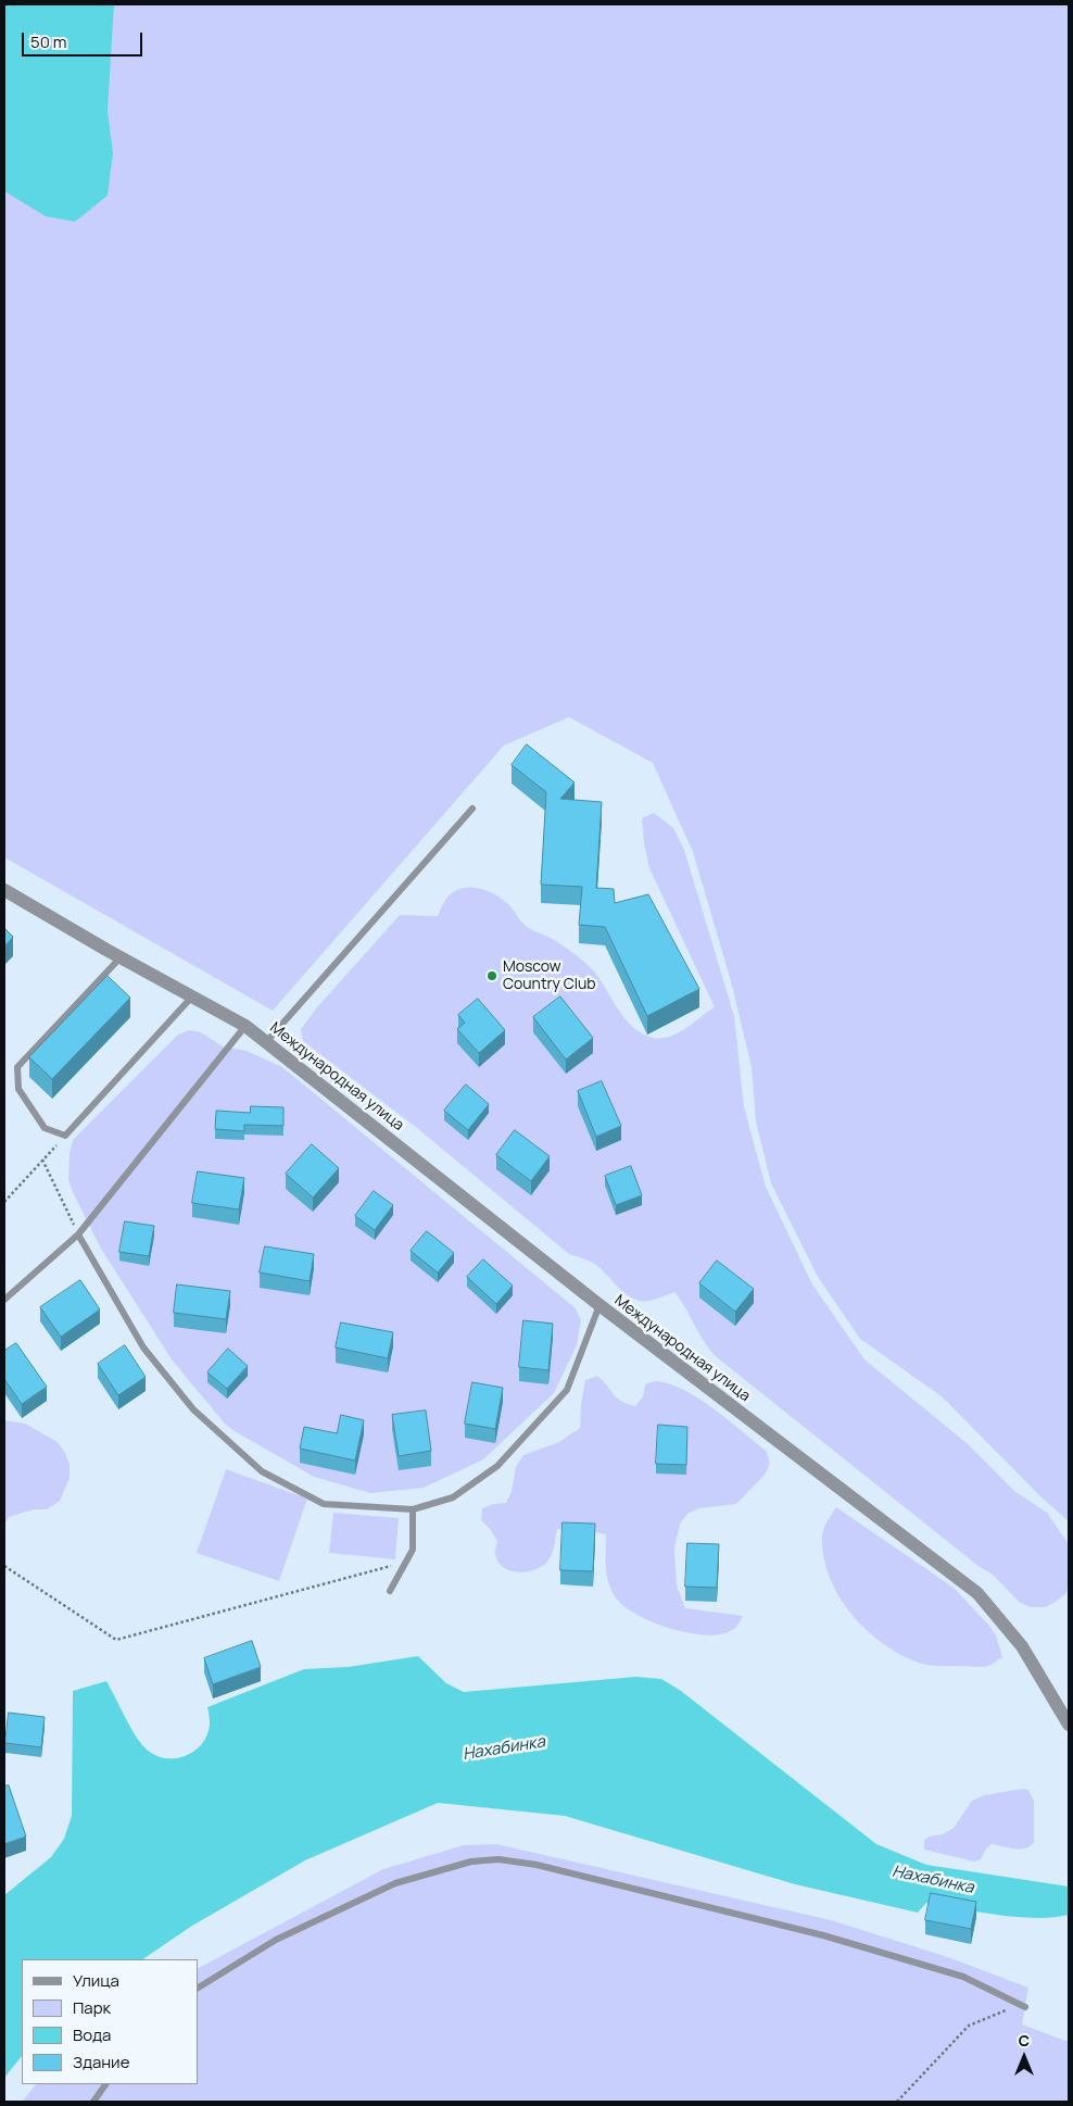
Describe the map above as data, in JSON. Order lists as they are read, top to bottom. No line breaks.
{"streets":{"street":["Международная улица"]},"water":["Нахабинка"],"places":["Moscow Country Club"],"legend":["Улица","Парк","Вода","Здание"],"scale_bar":"50 m","north":"top"}
